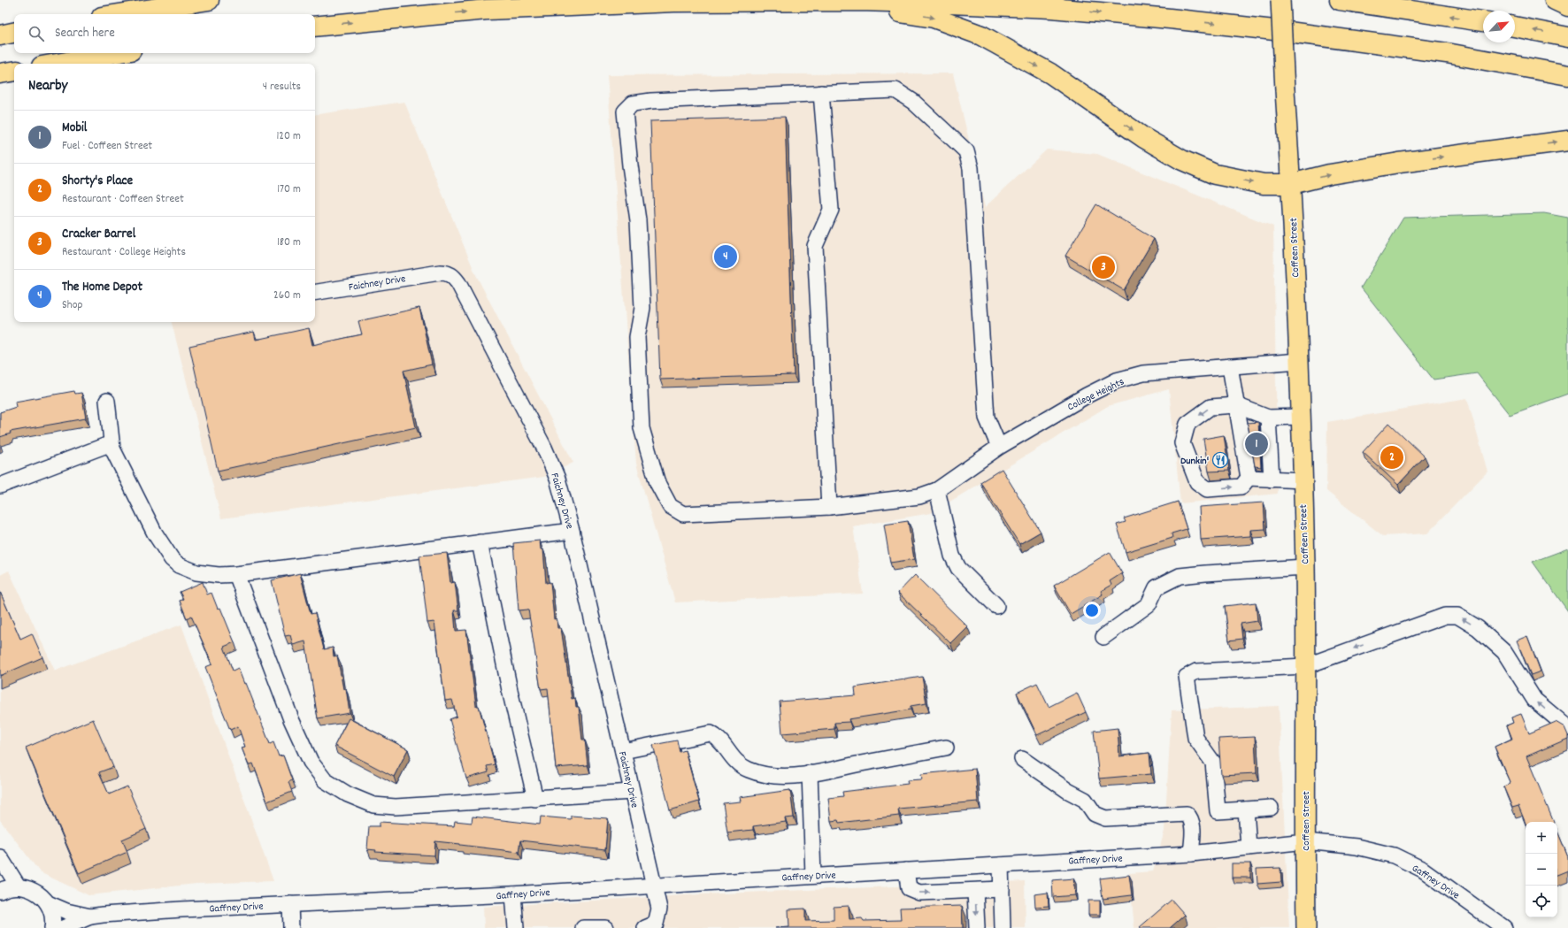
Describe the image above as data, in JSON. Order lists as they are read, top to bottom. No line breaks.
{"streets":{"main road":["Coffeen Street"],"street":["Faichney Drive","College Heights","Gaffney Drive"]},"crossings":[["Coffeen Street","College Heights"],["Coffeen Street","Gaffney Drive"],["Faichney Drive","Gaffney Drive"]],"places":{"restaurant":["Dunkin'"]},"north":"top right","page":{"search":"Search here","heading":["Nearby","4 results"],"list":[{"mark":"1","name":"Mobil","note":"Fuel · Coffeen Street","value":"120 m"},{"mark":"2","name":"Shorty's Place","note":"Restaurant · Coffeen Street","value":"170 m"},{"mark":"3","name":"Cracker Barrel","note":"Restaurant · College Heights","value":"180 m"},{"mark":"4","name":"The Home Depot","note":"Shop","value":"260 m"}],"pins":["4","3","1","2"],"map_buttons":["+","−"]}}
